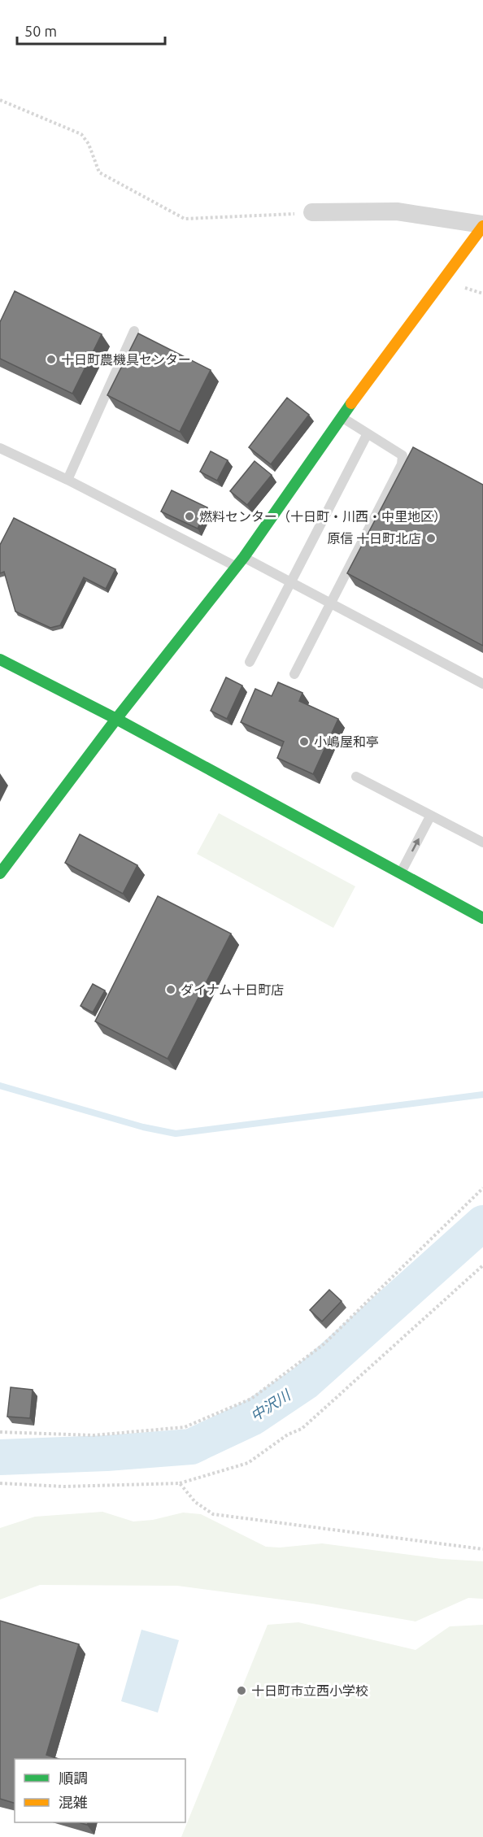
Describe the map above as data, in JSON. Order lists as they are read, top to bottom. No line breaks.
{"water":["中沢川"],"places":["十日町農機具センター","燃料センター（十日町・川西・中里地区）","原信 十日町北店","小嶋屋和亭","ダイナム十日町店","十日町市立西小学校"],"legend":["順調","混雑"],"scale_bar":"50 m"}
